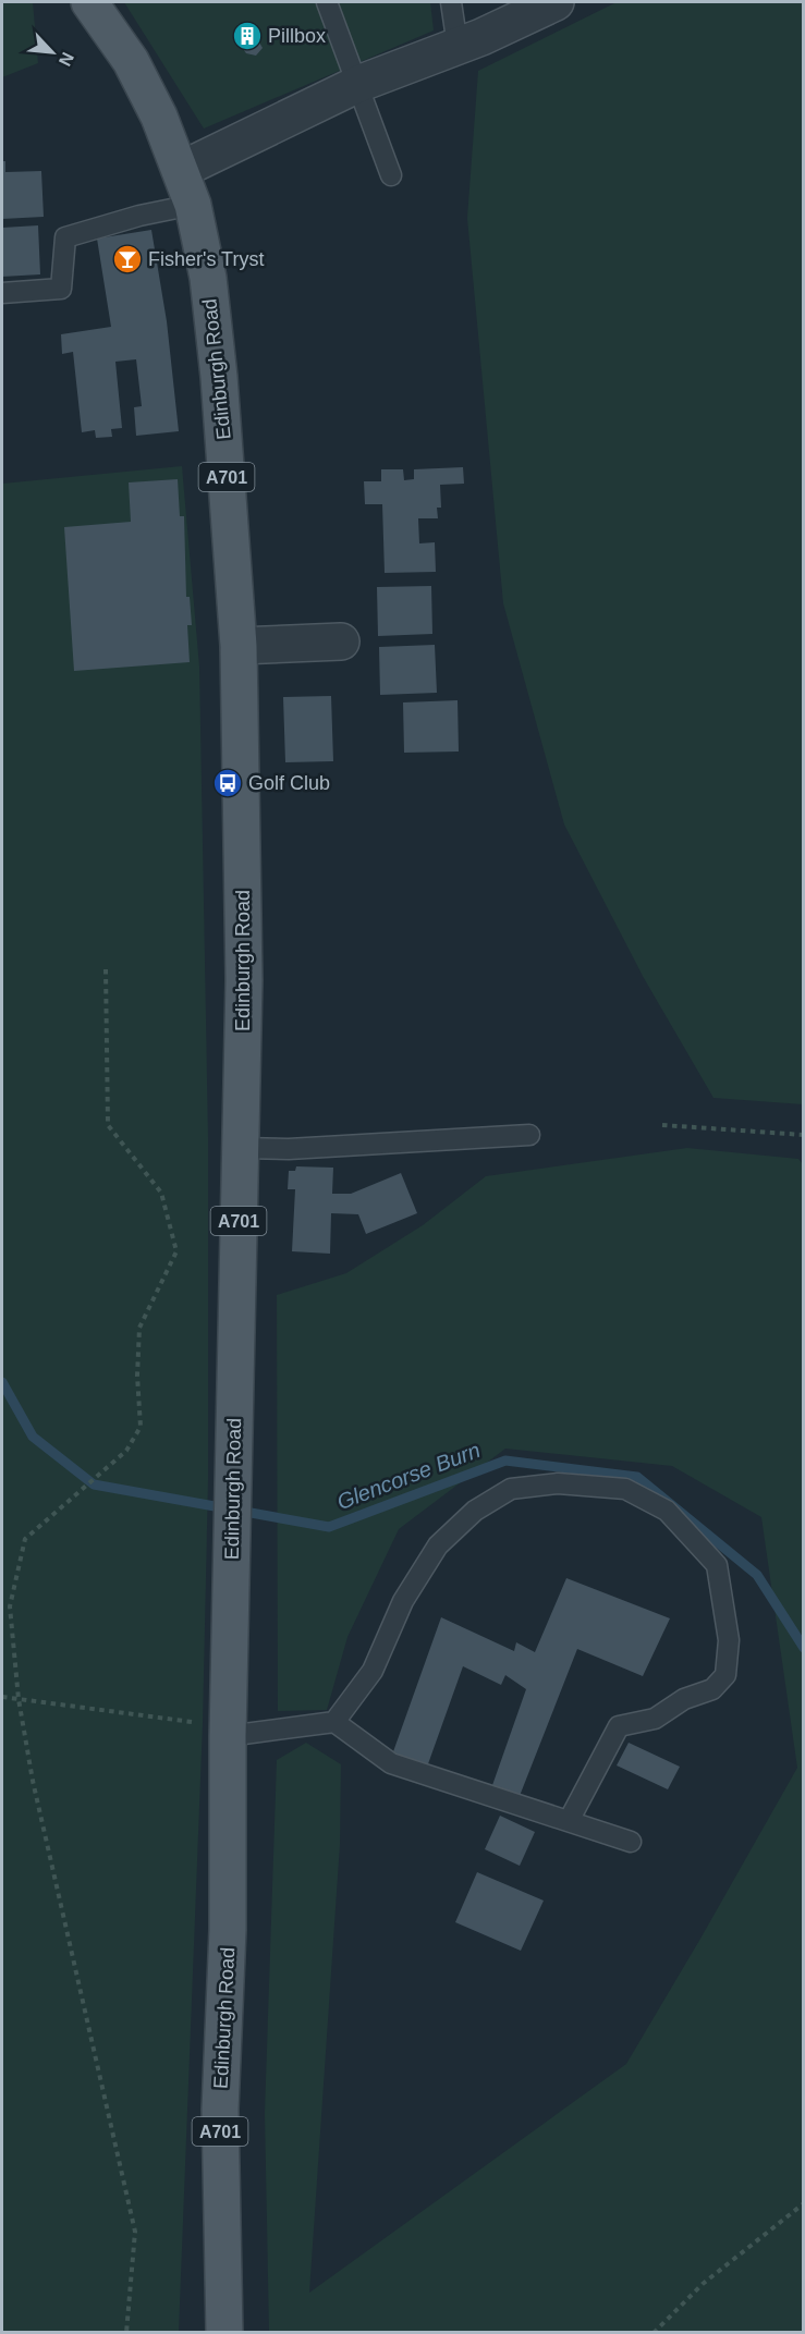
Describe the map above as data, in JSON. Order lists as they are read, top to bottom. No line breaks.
{"streets":{"main road":["Edinburgh Road","A701"]},"water":["Glencorse Burn"],"places":{"building":["Pillbox"],"bar":["Fisher's Tryst"],"bus stop":["Golf Club"]},"north":"bottom right"}
